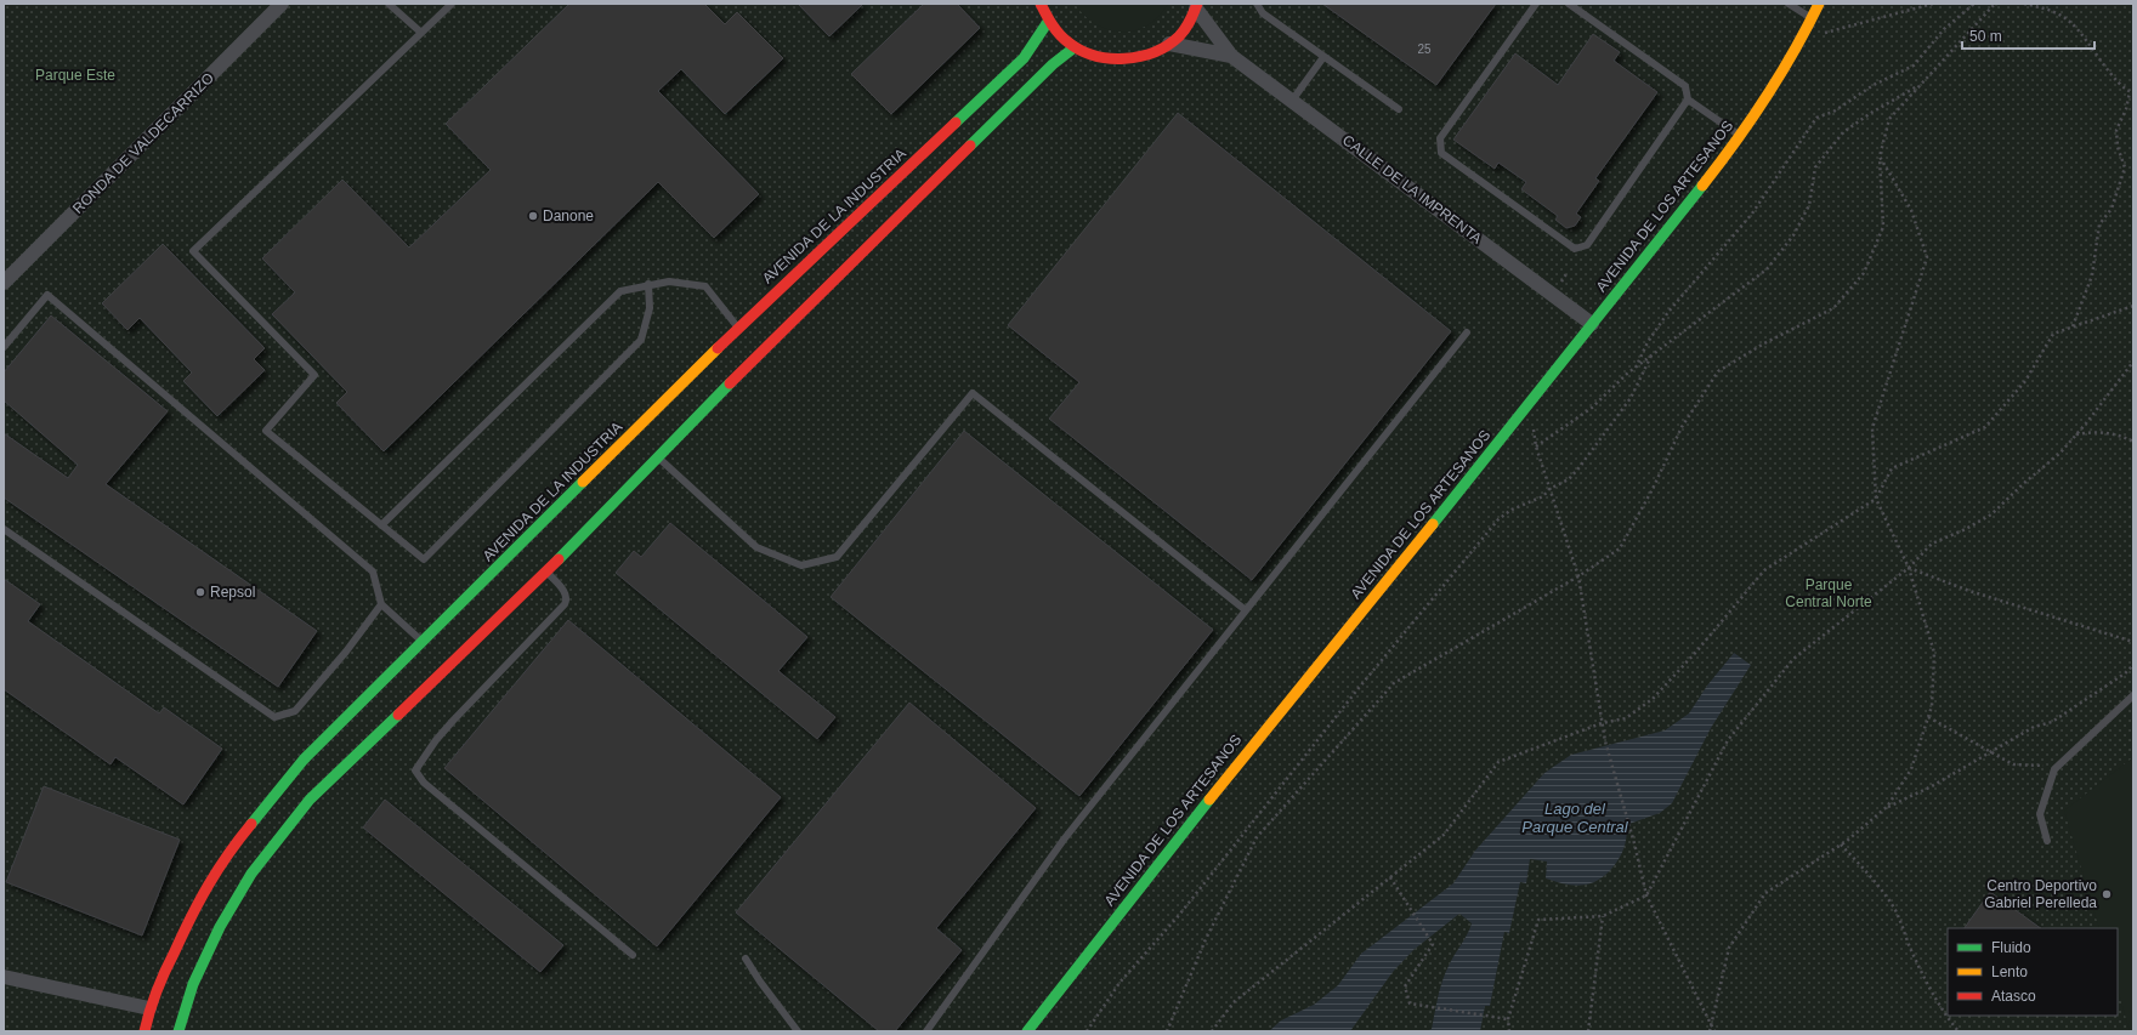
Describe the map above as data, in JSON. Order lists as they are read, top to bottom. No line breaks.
{"streets":{"street":["RONDA DE VALDECARRIZO","CALLE DE LA IMPRENTA","AVENIDA DE LOS ARTESANOS","AVENIDA DE LA INDUSTRIA"]},"crossings":[["CALLE DE LA IMPRENTA","AVENIDA DE LOS ARTESANOS"]],"water":["Lago del Parque Central"],"parks":["Parque Este","Parque Central Norte"],"places":["Danone","Repsol","Centro Deportivo Gabriel Perelleda"],"house_numbers":["25"],"legend":["Fluido","Lento","Atasco"],"scale_bar":"50 m"}
